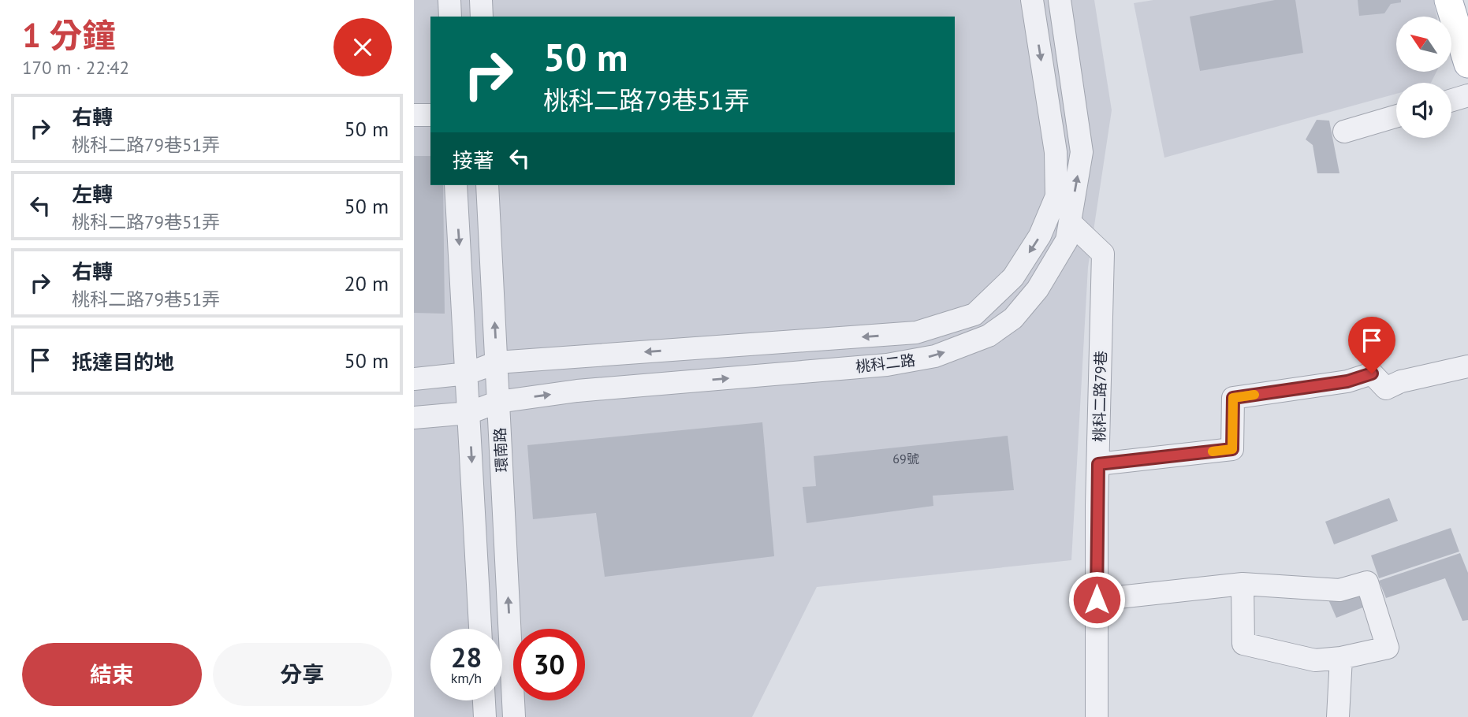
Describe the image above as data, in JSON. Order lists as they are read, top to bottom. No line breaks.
{"streets":{"street":["桃科二路","桃科二路79巷","環南路"]},"crossings":[["桃科二路","桃科二路79巷"],["桃科二路","環南路"]],"house_numbers":["69號"],"north":"top left","page":{"heading":["1 分鐘","170 m · 22:42"],"turn":["50 m","桃科二路79巷51弄"],"list":[{"name":"右轉","note":"桃科二路79巷51弄","value":"50 m"},{"name":"左轉","note":"桃科二路79巷51弄","value":"50 m"},{"name":"右轉","note":"桃科二路79巷51弄","value":"20 m"},{"name":"抵達目的地","value":"50 m"}],"then":"接著","speed":"28 km/h","limit":"30","buttons":["結束","分享"]}}
